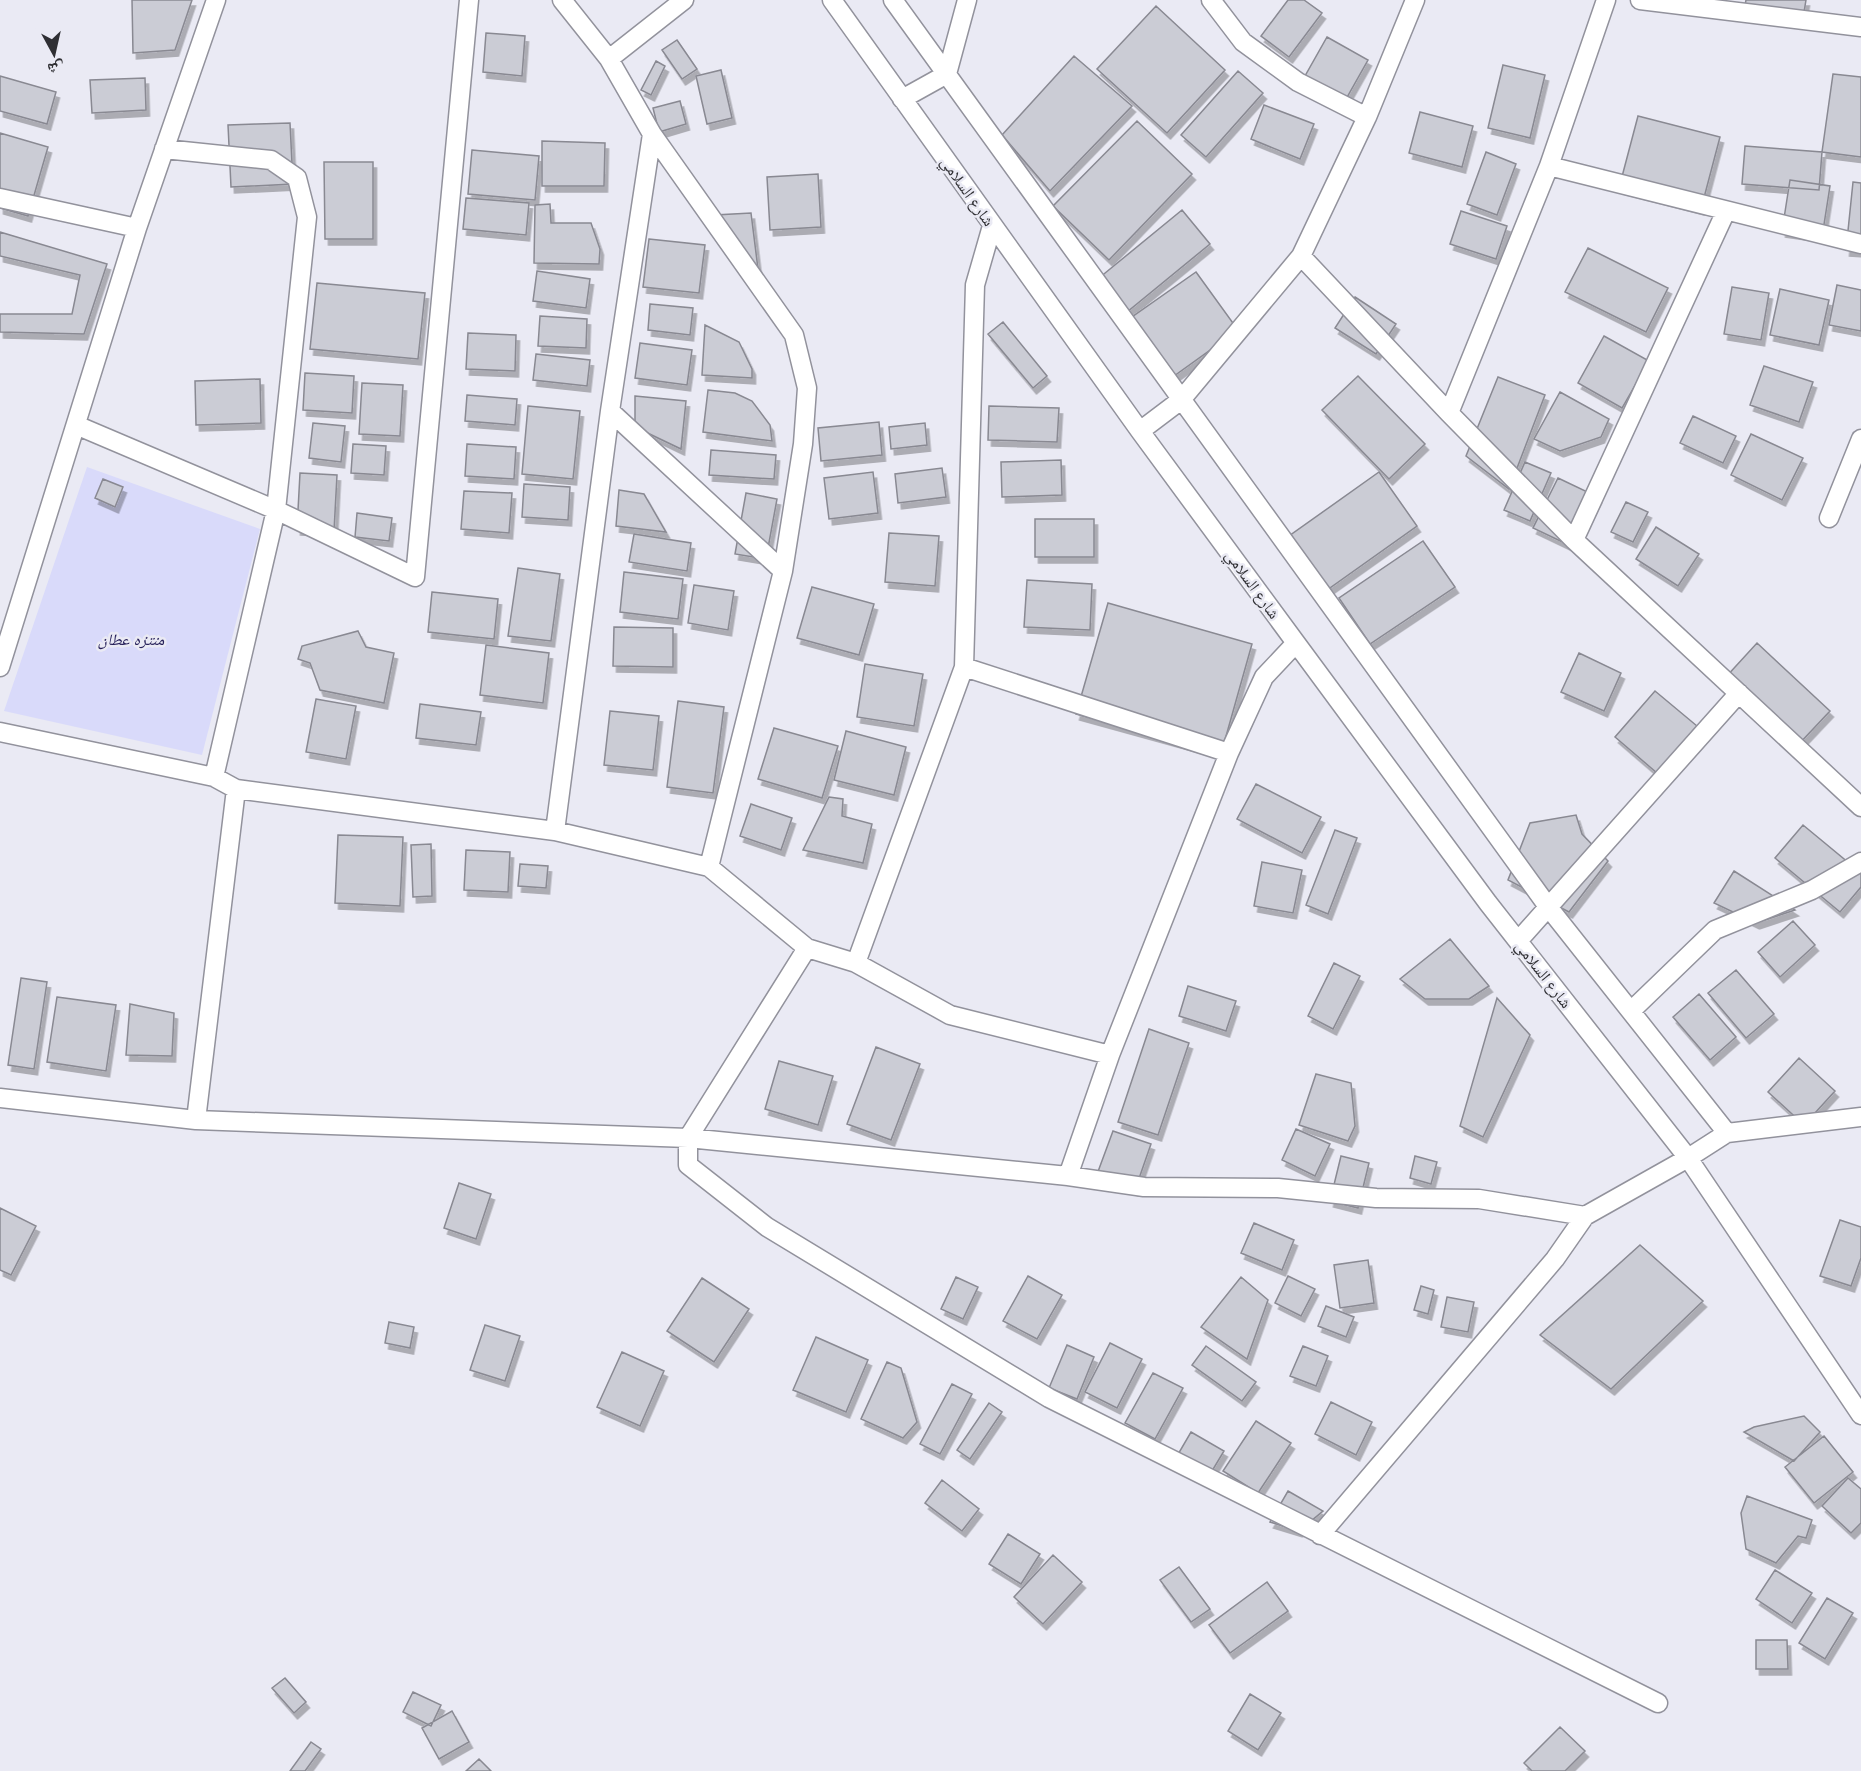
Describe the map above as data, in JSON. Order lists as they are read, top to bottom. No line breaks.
{"streets":{"street":["شارع السلامي"]},"parks":["منتزه عطان"],"north":"bottom"}
